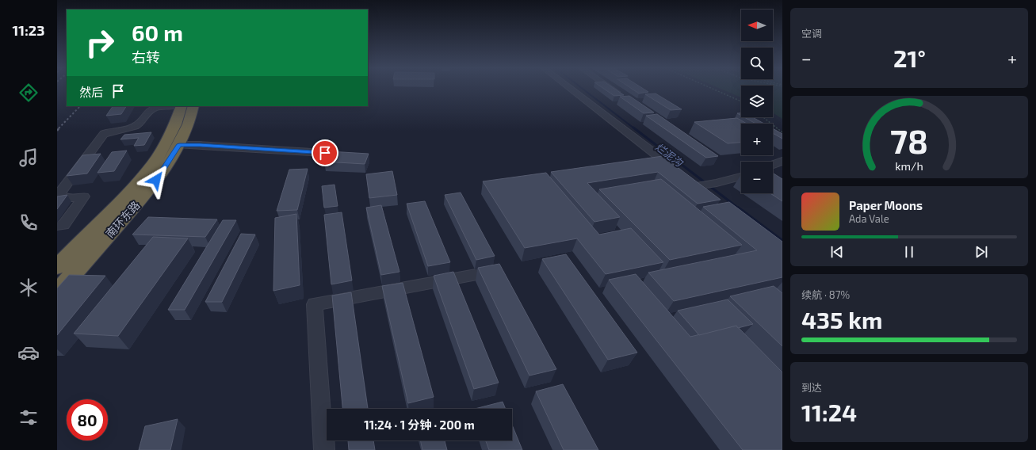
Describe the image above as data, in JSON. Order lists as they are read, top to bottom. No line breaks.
{"streets":{"highway":["南环东路"]},"water":["烂泥沟"],"north":"left","page":{"tabs":"11:23","tile":["空调",["续航 · 87%","435 km"],["到达","11:24"]],"map_buttons":["+","−"],"turn":["60 m","右转"],"heat":["−","21°","+"],"then":"然后","song":["Paper Moons","Ada Vale"],"limit":"80","trip":"11:24 · 1 分钟 · 200 m","gauge":["78","km/h"]}}
